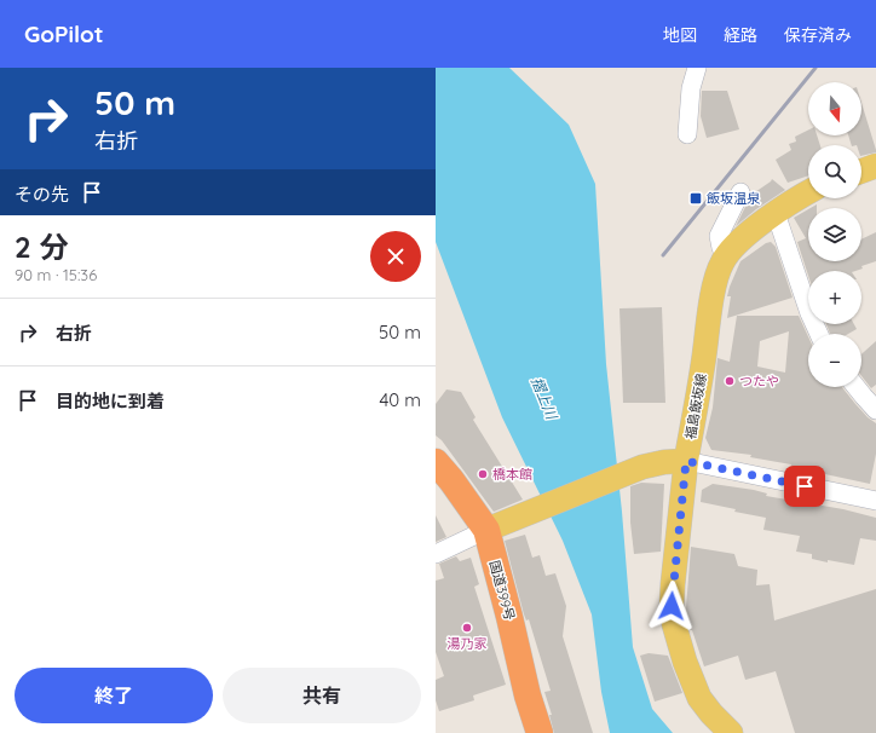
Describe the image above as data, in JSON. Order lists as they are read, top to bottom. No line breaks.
{"streets":{"highway":["国道399号"],"main road":["福島飯坂線"]},"water":["摺上川"],"places":{"transit":["飯坂温泉"],"other":["つたや","橋本館","湯乃家"]},"north":"bottom","page":{"header":"GoPilot","nav":["地図","経路","保存済み"],"turn":["50 m","右折"],"map_buttons":["+","−"],"then":"その先","heading":["2 分","90 m · 15:36"],"list":[{"name":"右折","value":"50 m"},{"name":"目的地に到着","value":"40 m"}],"buttons":["終了","共有"]}}
